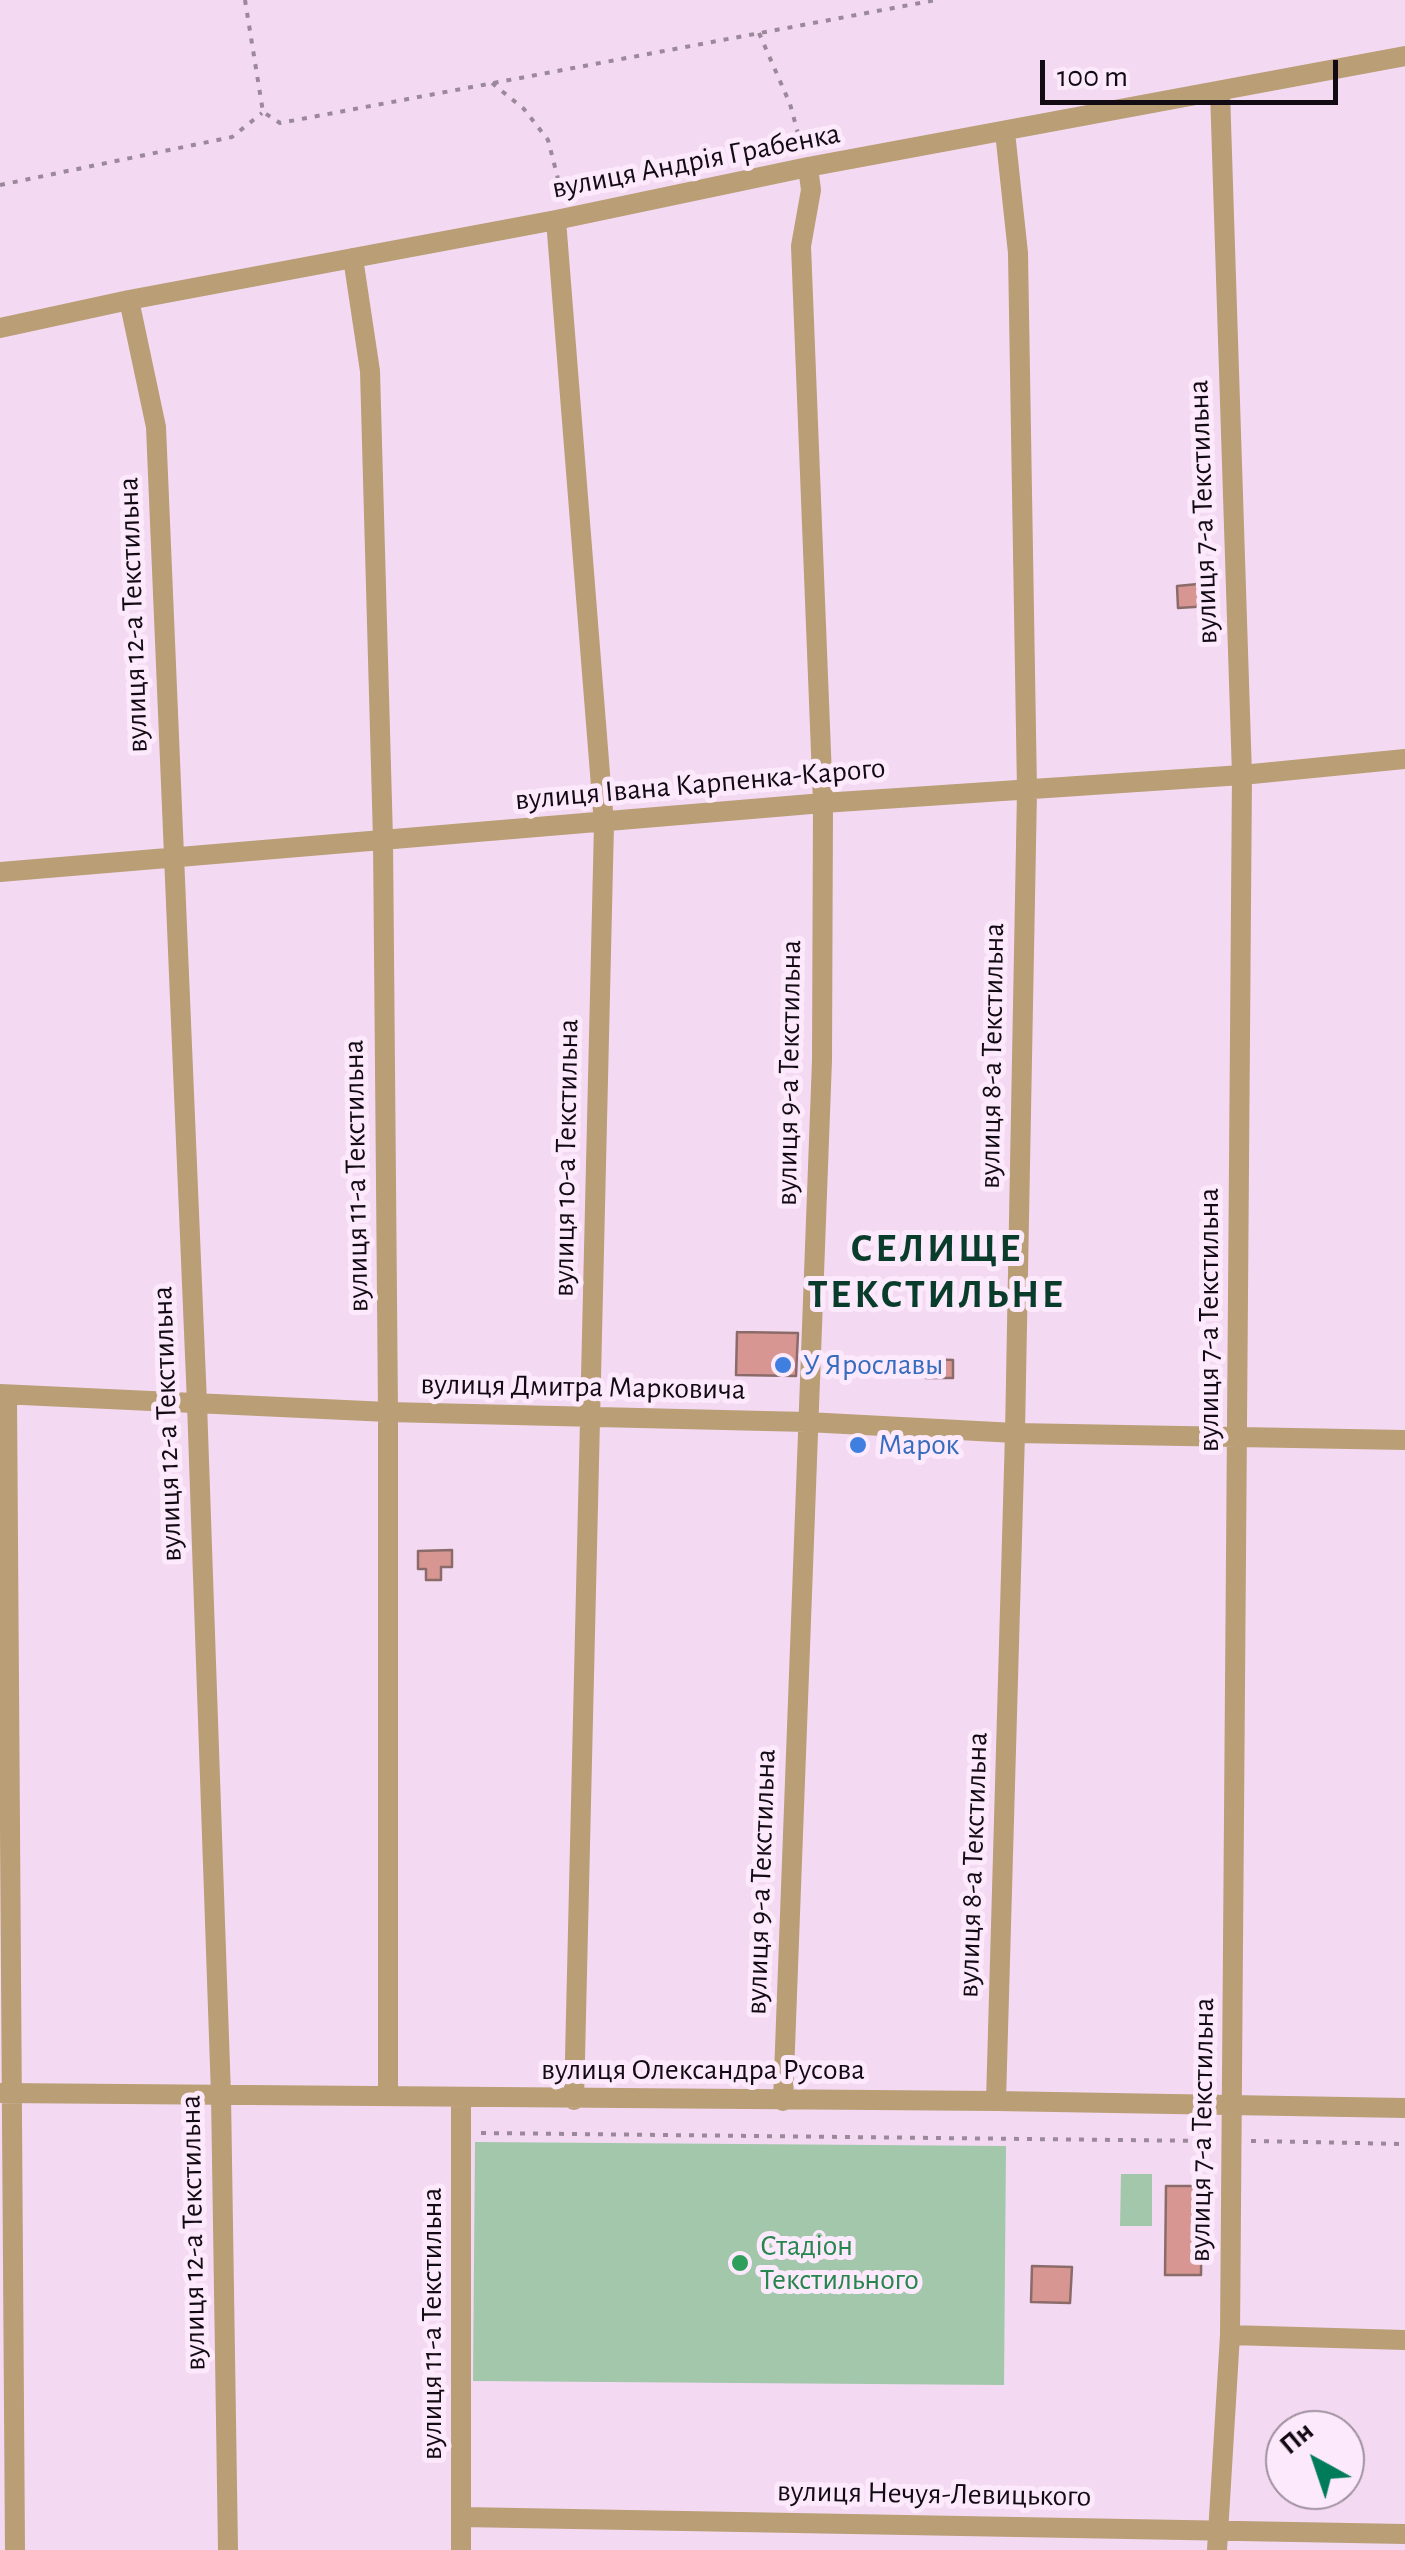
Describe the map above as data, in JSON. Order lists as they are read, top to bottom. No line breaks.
{"streets":{"street":["вулиця Андрія Грабенка","вулиця 7-а Текстильна","вулиця 12-а Текстильна","вулиця Івана Карпенка-Карого","вулиця 8-а Текстильна","вулиця 9-а Текстильна","вулиця 10-а Текстильна","вулиця 11-а Текстильна","вулиця Дмитра Марковича","вулиця Олександра Русова","вулиця Нечуя-Левицького"]},"crossings":[["вулиця Андрія Грабенка","вулиця 7-а Текстильна"],["вулиця Андрія Грабенка","вулиця 12-а Текстильна"],["вулиця Андрія Грабенка","вулиця 8-а Текстильна"],["вулиця Андрія Грабенка","вулиця 9-а Текстильна"],["вулиця Андрія Грабенка","вулиця 10-а Текстильна"],["вулиця Андрія Грабенка","вулиця 11-а Текстильна"],["вулиця 7-а Текстильна","вулиця Івана Карпенка-Карого"],["вулиця 7-а Текстильна","вулиця Дмитра Марковича"],["вулиця 7-а Текстильна","вулиця Олександра Русова"],["вулиця 7-а Текстильна","вулиця Нечуя-Левицького"],["вулиця 12-а Текстильна","вулиця Івана Карпенка-Карого"],["вулиця 12-а Текстильна","вулиця Дмитра Марковича"],["вулиця 12-а Текстильна","вулиця Олександра Русова"],["вулиця Івана Карпенка-Карого","вулиця 8-а Текстильна"],["вулиця Івана Карпенка-Карого","вулиця 9-а Текстильна"],["вулиця Івана Карпенка-Карого","вулиця 10-а Текстильна"],["вулиця Івана Карпенка-Карого","вулиця 11-а Текстильна"],["вулиця 8-а Текстильна","вулиця Дмитра Марковича"],["вулиця 8-а Текстильна","вулиця Олександра Русова"],["вулиця 9-а Текстильна","вулиця Дмитра Марковича"],["вулиця 9-а Текстильна","вулиця Олександра Русова"],["вулиця 10-а Текстильна","вулиця Дмитра Марковича"],["вулиця 10-а Текстильна","вулиця Олександра Русова"],["вулиця 11-а Текстильна","вулиця Дмитра Марковича"],["вулиця 11-а Текстильна","вулиця Олександра Русова"],["вулиця 11-а Текстильна","вулиця Нечуя-Левицького"]],"districts":["СЕЛИЩЕ ТЕКСТИЛЬНЕ"],"places":["У Ярославы","Марок","Стадіон Текстильного"],"scale_bar":"100 m","north":"top left"}
